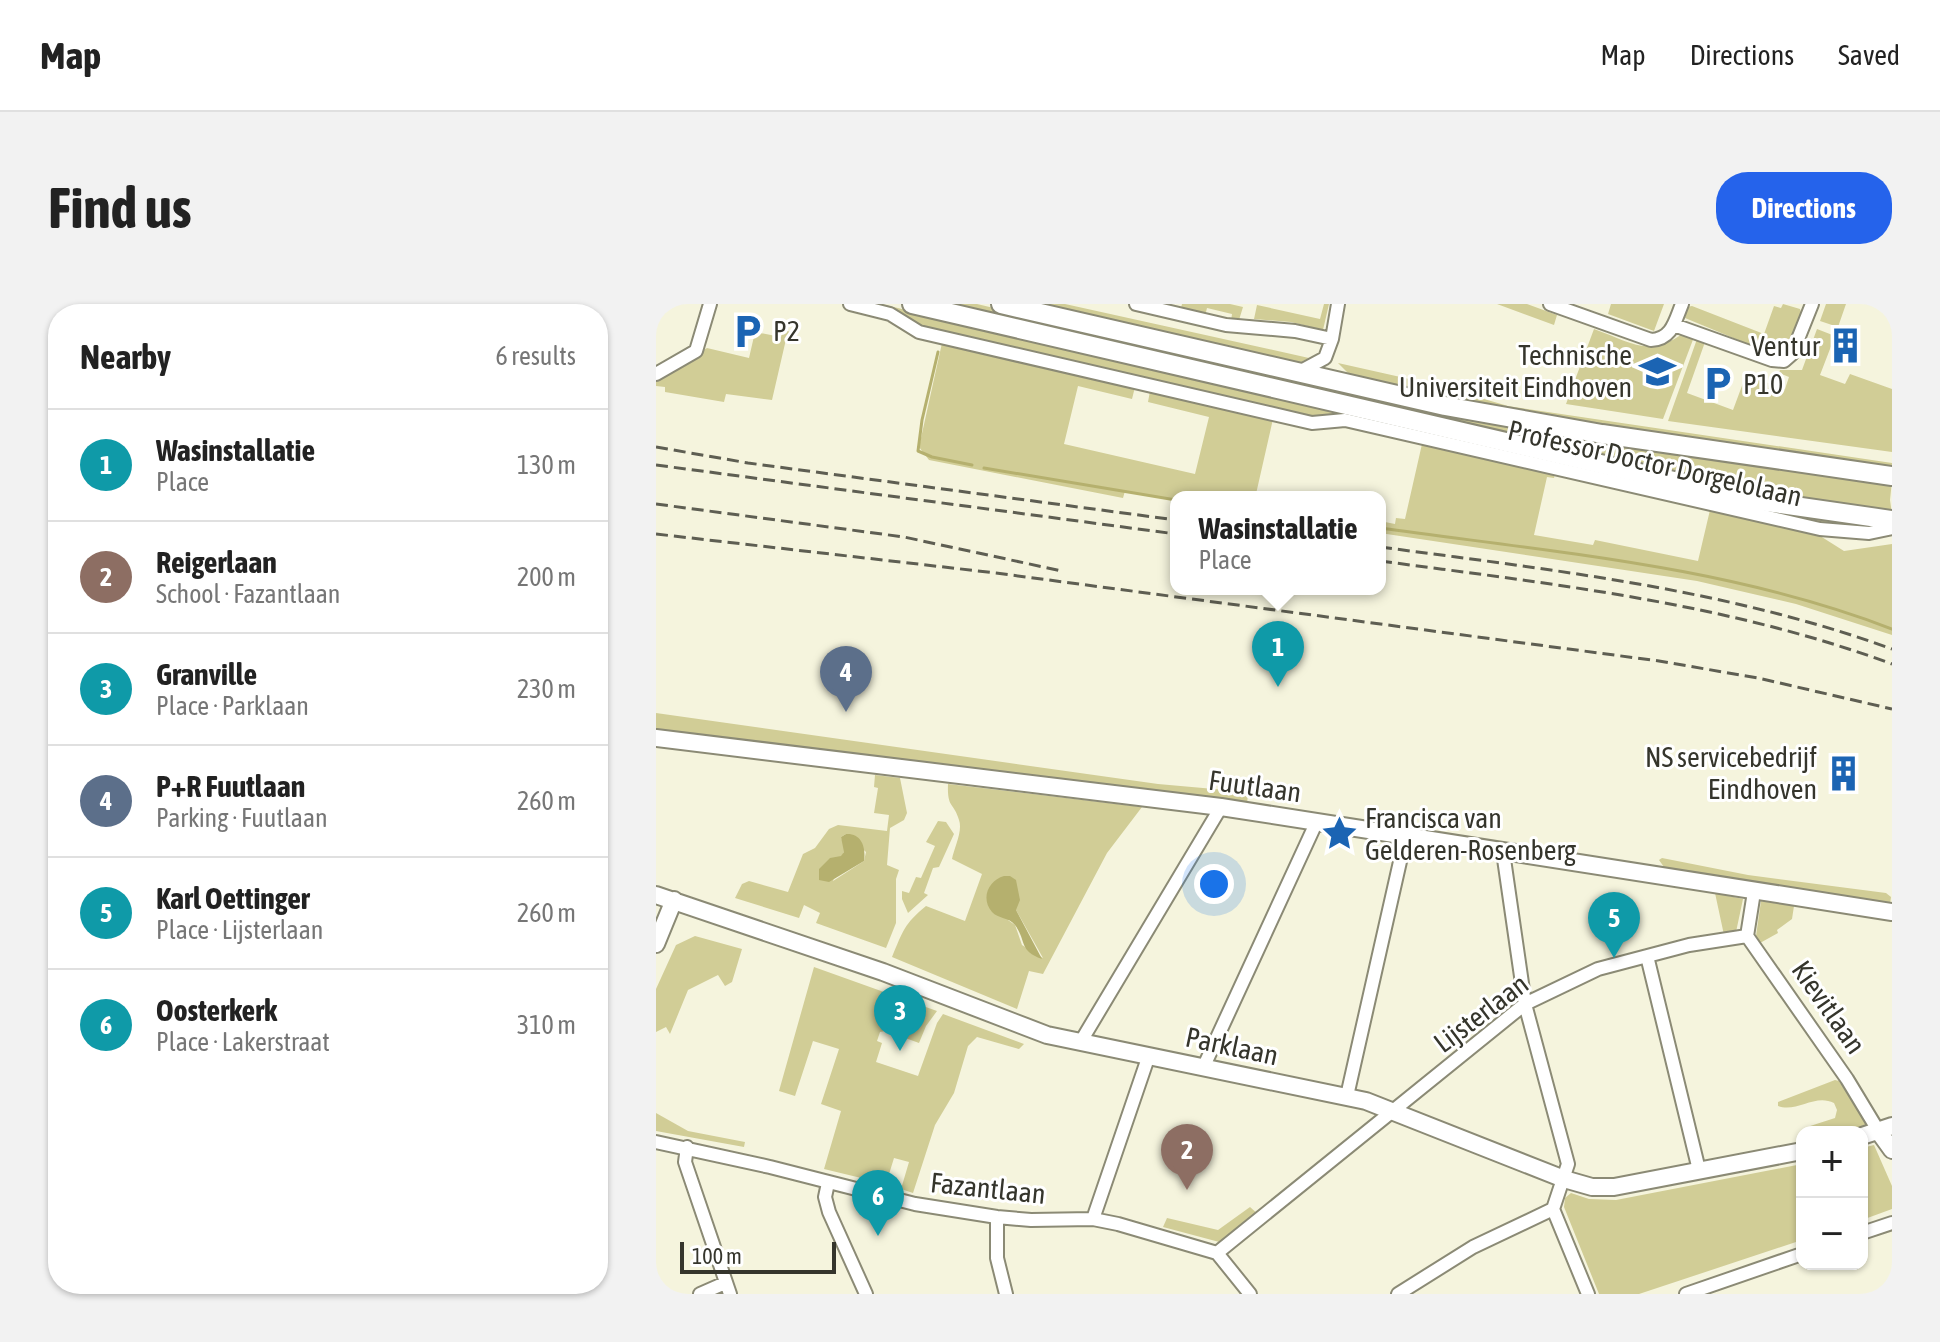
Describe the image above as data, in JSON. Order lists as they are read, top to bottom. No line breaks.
{"streets":{"main road":["Professor Doctor Dorgelolaan"],"street":["Fuutlaan","Kievitlaan","Lijsterlaan","Parklaan","Fazantlaan"]},"crossings":[["Kievitlaan","Lijsterlaan"],["Lijsterlaan","Parklaan"],["Lijsterlaan","Fazantlaan"]],"places":{"parking":["P2","P10"],"building":["Ventur","NS servicebedrijf Eindhoven"],"school or university":["Technische Universiteit Eindhoven"],"place":["Francisca van Gelderen-Rosenberg"]},"scale_bar":"100 m","page":{"header":"Map","nav":["Map","Directions","Saved"],"buttons":"Directions","title":"Find us","heading":["Nearby","6 results"],"list":[{"mark":"1","name":"Wasinstallatie","note":"Place","value":"130 m"},{"mark":"2","name":"Reigerlaan","note":"School · Fazantlaan","value":"200 m"},{"mark":"3","name":"Granville","note":"Place · Parklaan","value":"230 m"},{"mark":"4","name":"P+R Fuutlaan","note":"Parking · Fuutlaan","value":"260 m"},{"mark":"5","name":"Karl Oettinger","note":"Place · Lijsterlaan","value":"260 m"},{"mark":"6","name":"Oosterkerk","note":"Place · Lakerstraat","value":"310 m"}],"popup":["Wasinstallatie","Place"],"pins":["1","4","5","3","2","6"],"map_buttons":["+","−"],"scale":"100 m"}}
